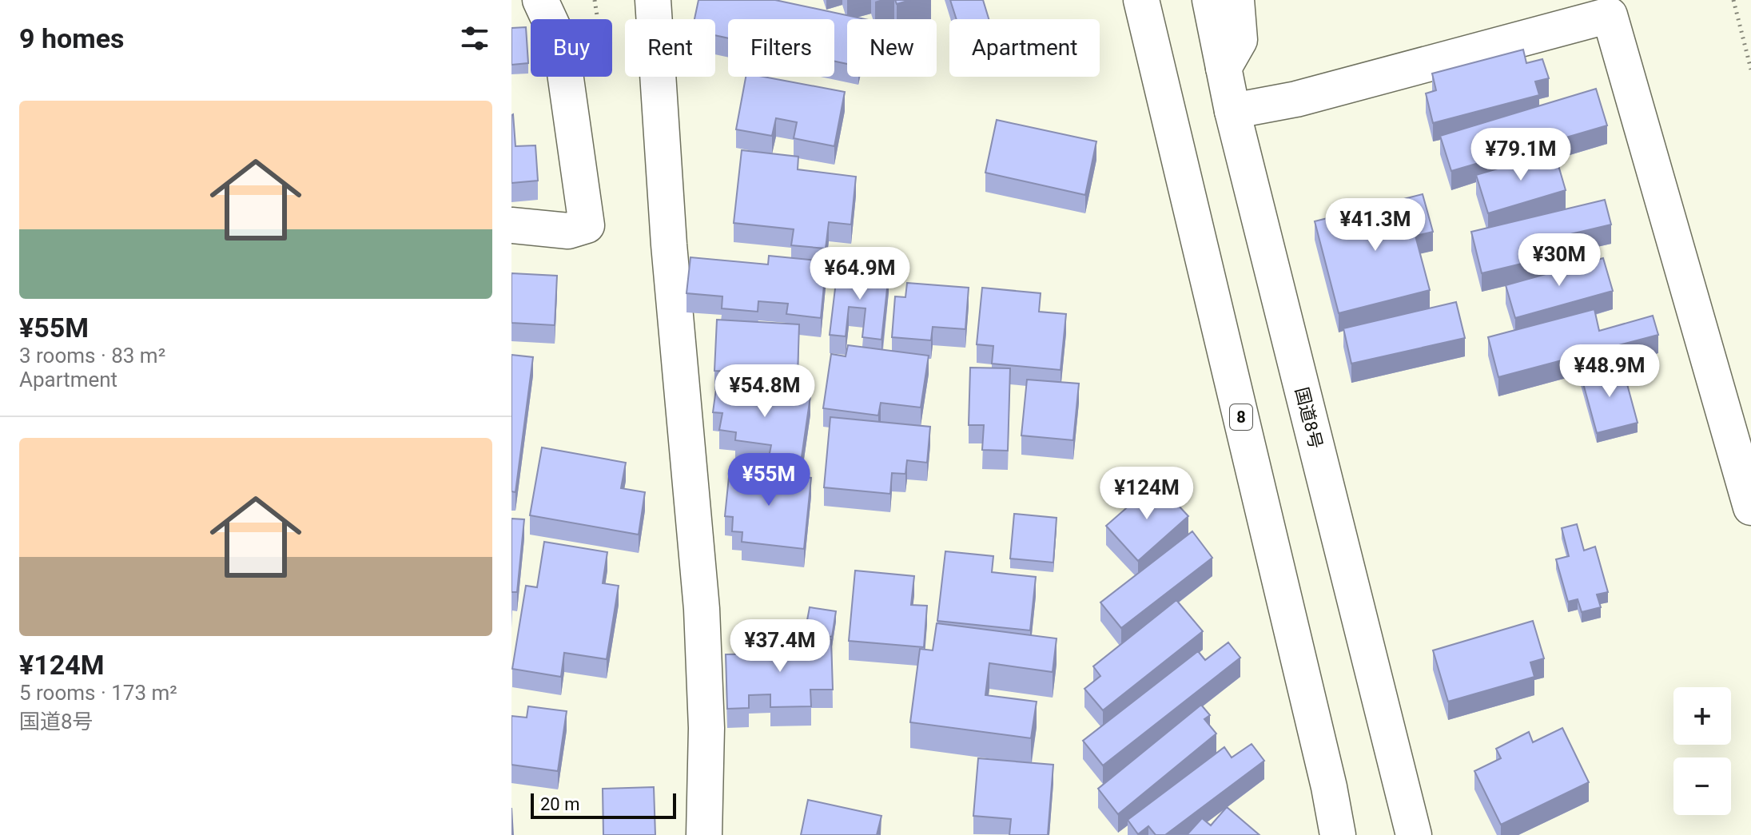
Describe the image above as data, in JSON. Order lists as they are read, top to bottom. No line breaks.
{"streets":{"main road":["8","国道8号"]},"scale_bar":"20 m","page":{"heading":"9 homes","chip":["Buy","Rent","Filters","New","Apartment"],"list":[{"name":"¥55M","note":"3 rooms · 83 m² · Apartment"},{"name":"¥124M","note":"5 rooms · 173 m² · 国道8号"}],"price":["¥79.1M","¥41.3M","¥30M","¥64.9M","¥48.9M","¥54.8M","¥55M","¥124M","¥37.4M"],"map_buttons":["+","−"],"scale":"20 m"}}
